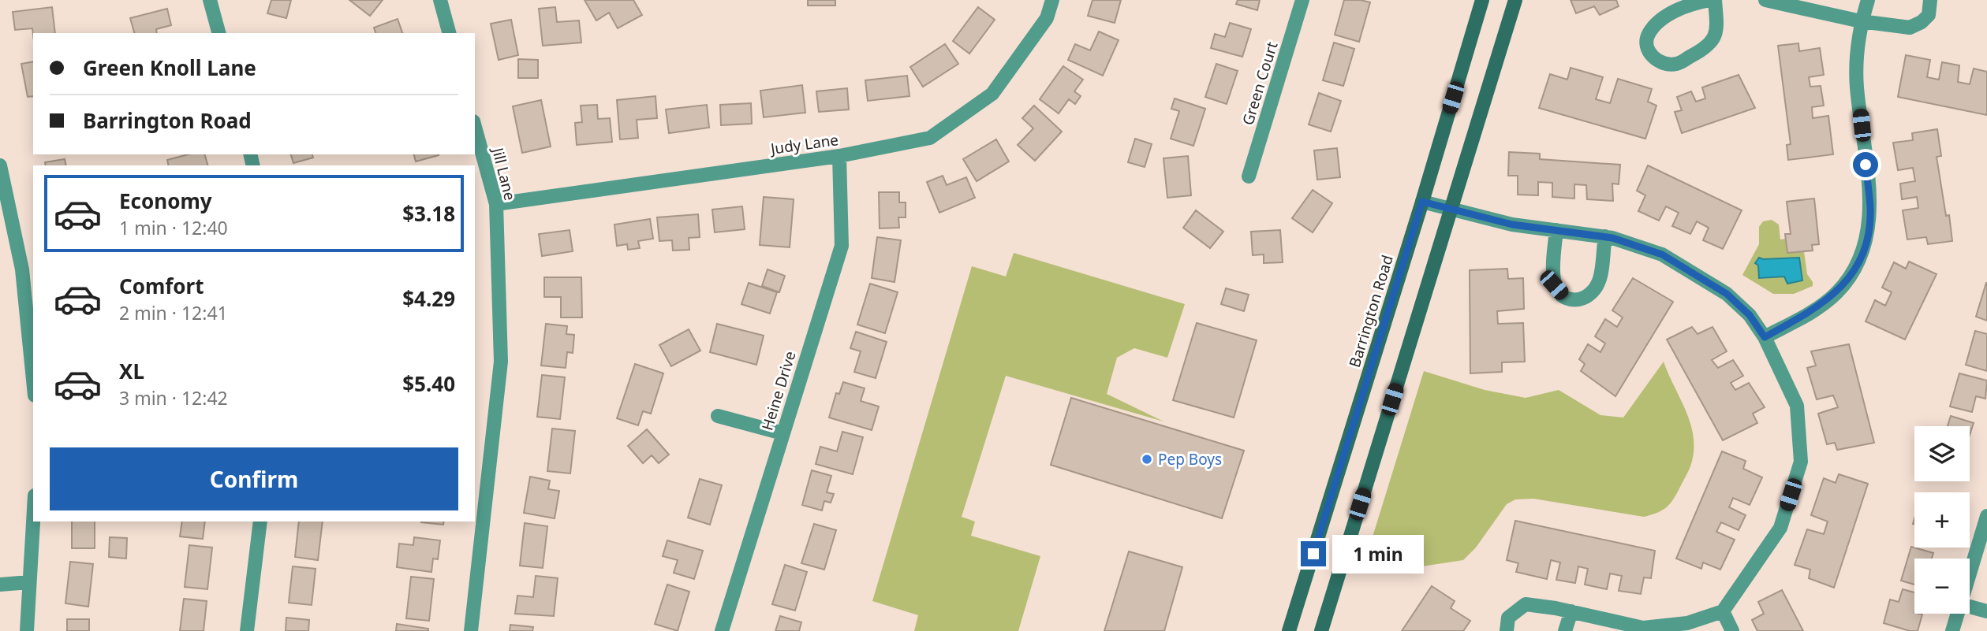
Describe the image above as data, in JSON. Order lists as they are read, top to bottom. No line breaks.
{"streets":{"main road":["Barrington Road"],"street":["Green Court","Judy Lane","Jill Lane","Heine Drive"]},"crossings":[["Judy Lane","Jill Lane"],["Judy Lane","Heine Drive"]],"places":["Pep Boys"],"page":{"banner":["Green Knoll Lane","Barrington Road"],"list":[{"name":"Economy","note":"1 min · 12:40","value":"$3.18"},{"name":"Comfort","note":"2 min · 12:41","value":"$4.29"},{"name":"XL","note":"3 min · 12:42","value":"$5.40"}],"map_buttons":["+","−"],"buttons":"Confirm","bubble":"1 min"}}
